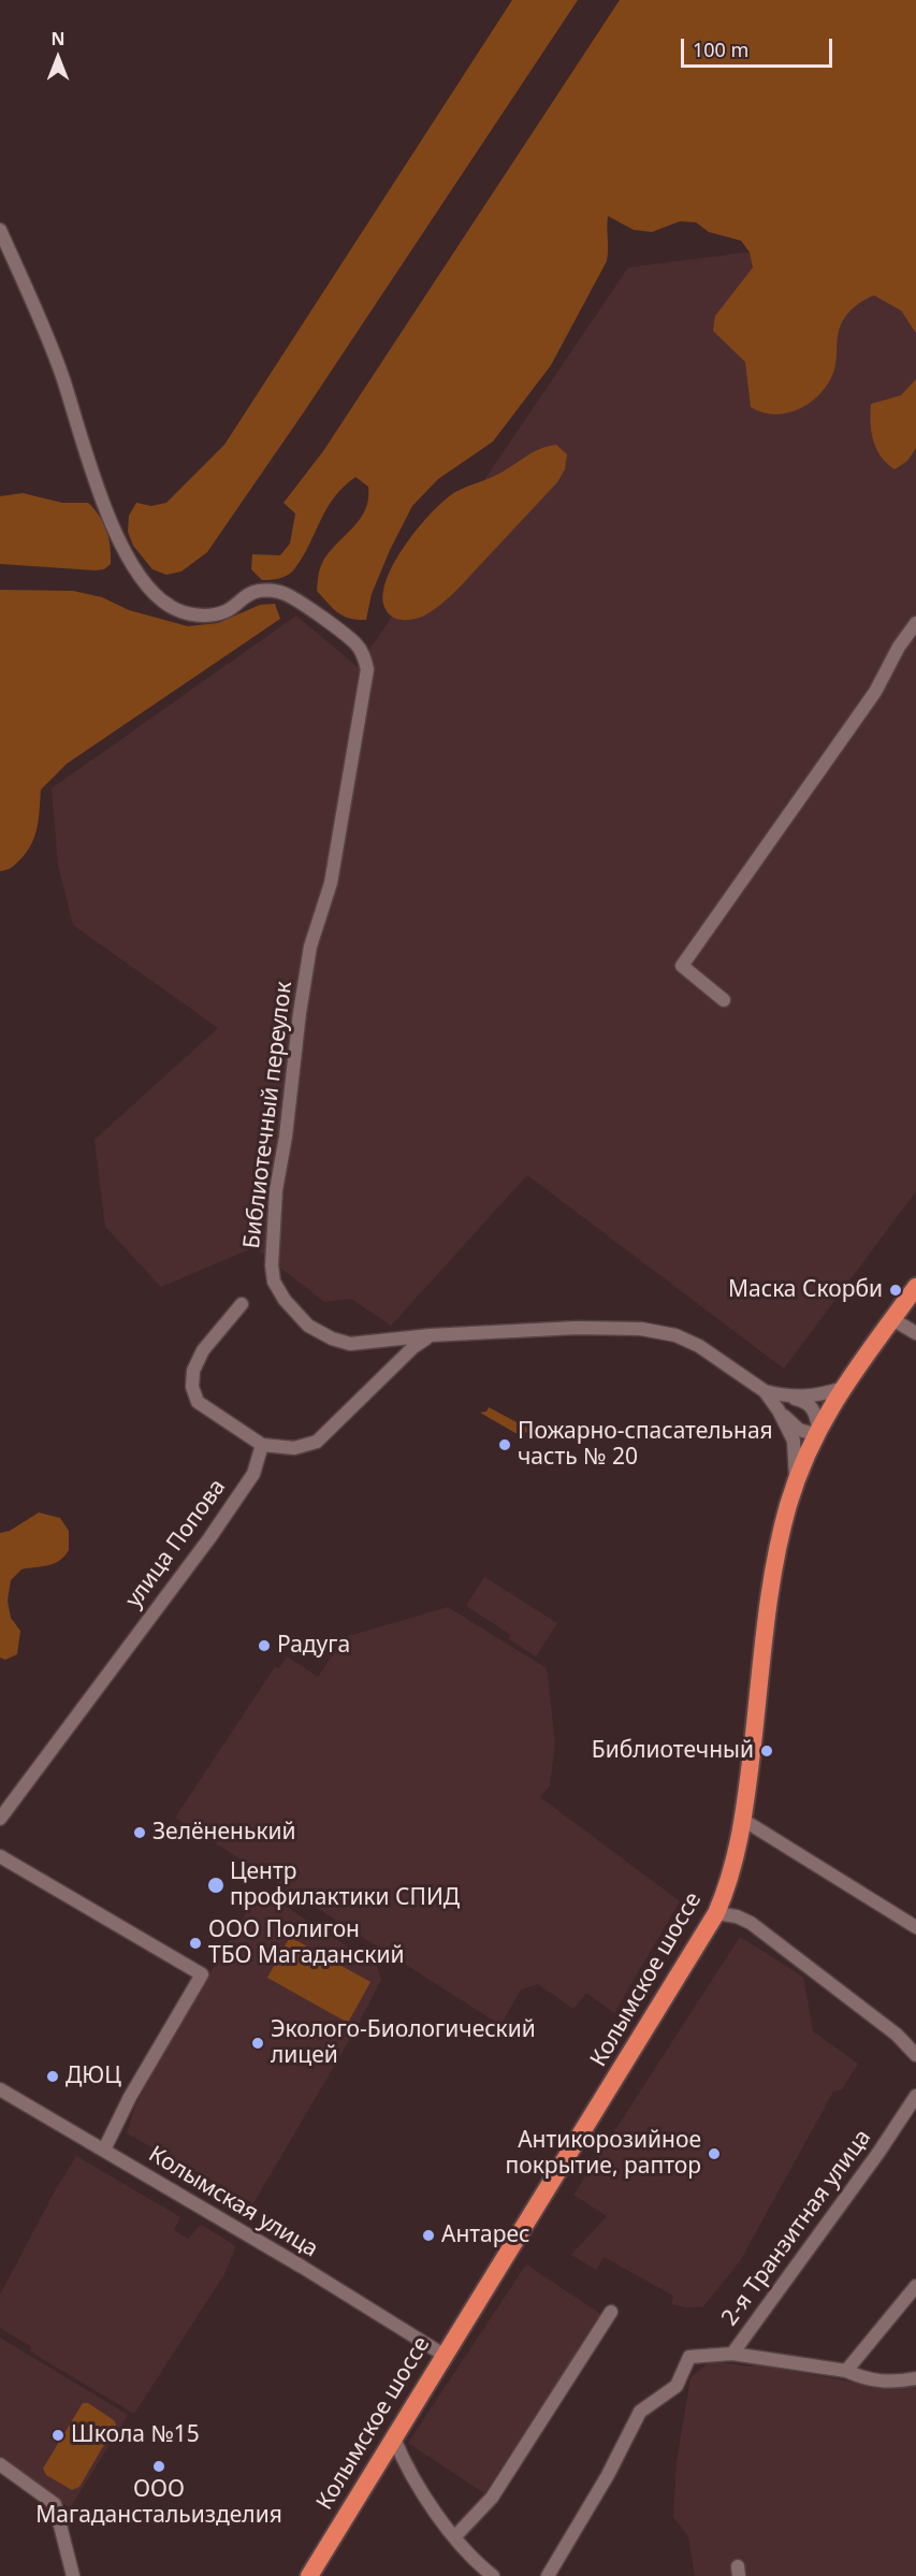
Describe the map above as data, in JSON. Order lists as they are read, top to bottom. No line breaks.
{"streets":{"highway":["Колымское шоссе"],"street":["Библиотечный переулок","улица Попова","Колымская улица","2-я Транзитная улица"]},"crossings":[["Библиотечный переулок","Колымское шоссе"],["Колымское шоссе","Колымская улица"]],"places":["Маска Скорби","Пожарно-спасательная часть № 20","Радуга","Библиотечный","Зелёненький","Центр профилактики СПИД","ООО Полигон ТБО Магаданский","Эколого-Биологический лицей","ДЮЦ","Антикорозийное покрытие, раптор","Антарес","Школа №15","ООО Магаданстальизделия"],"scale_bar":"100 m","north":"top"}
